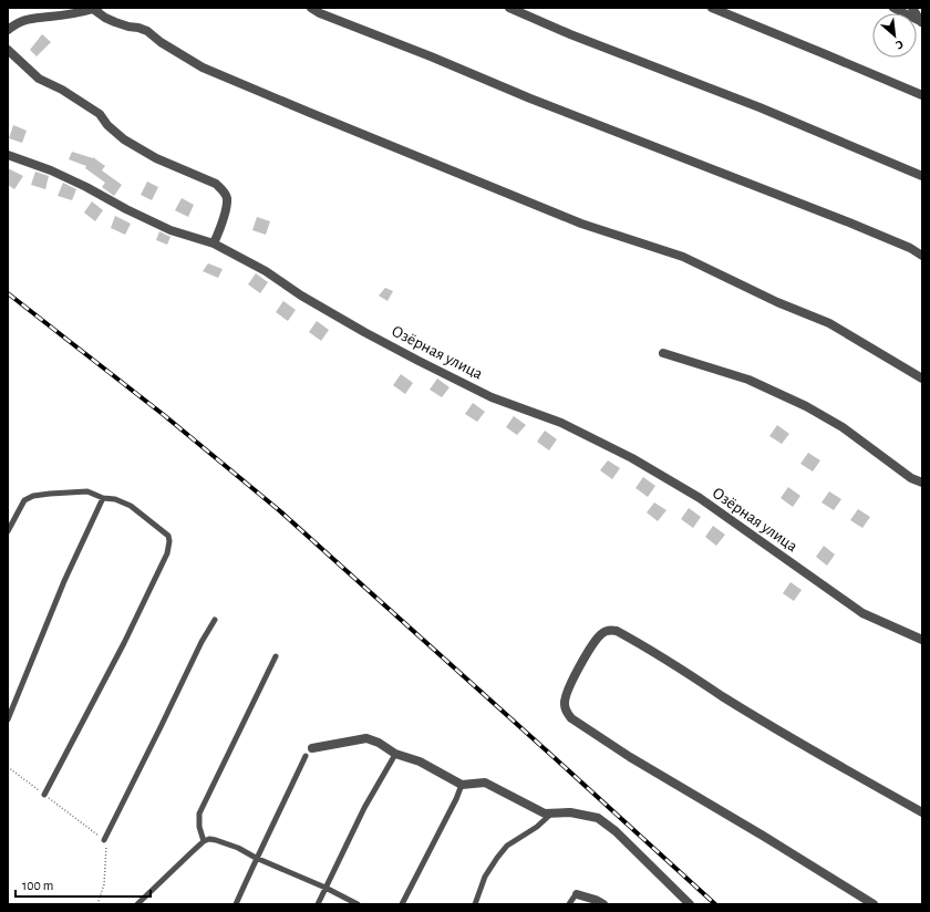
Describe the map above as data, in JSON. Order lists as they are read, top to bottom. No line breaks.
{"streets":{"street":["Озёрная улица"]},"scale_bar":"100 m","north":"bottom right"}
